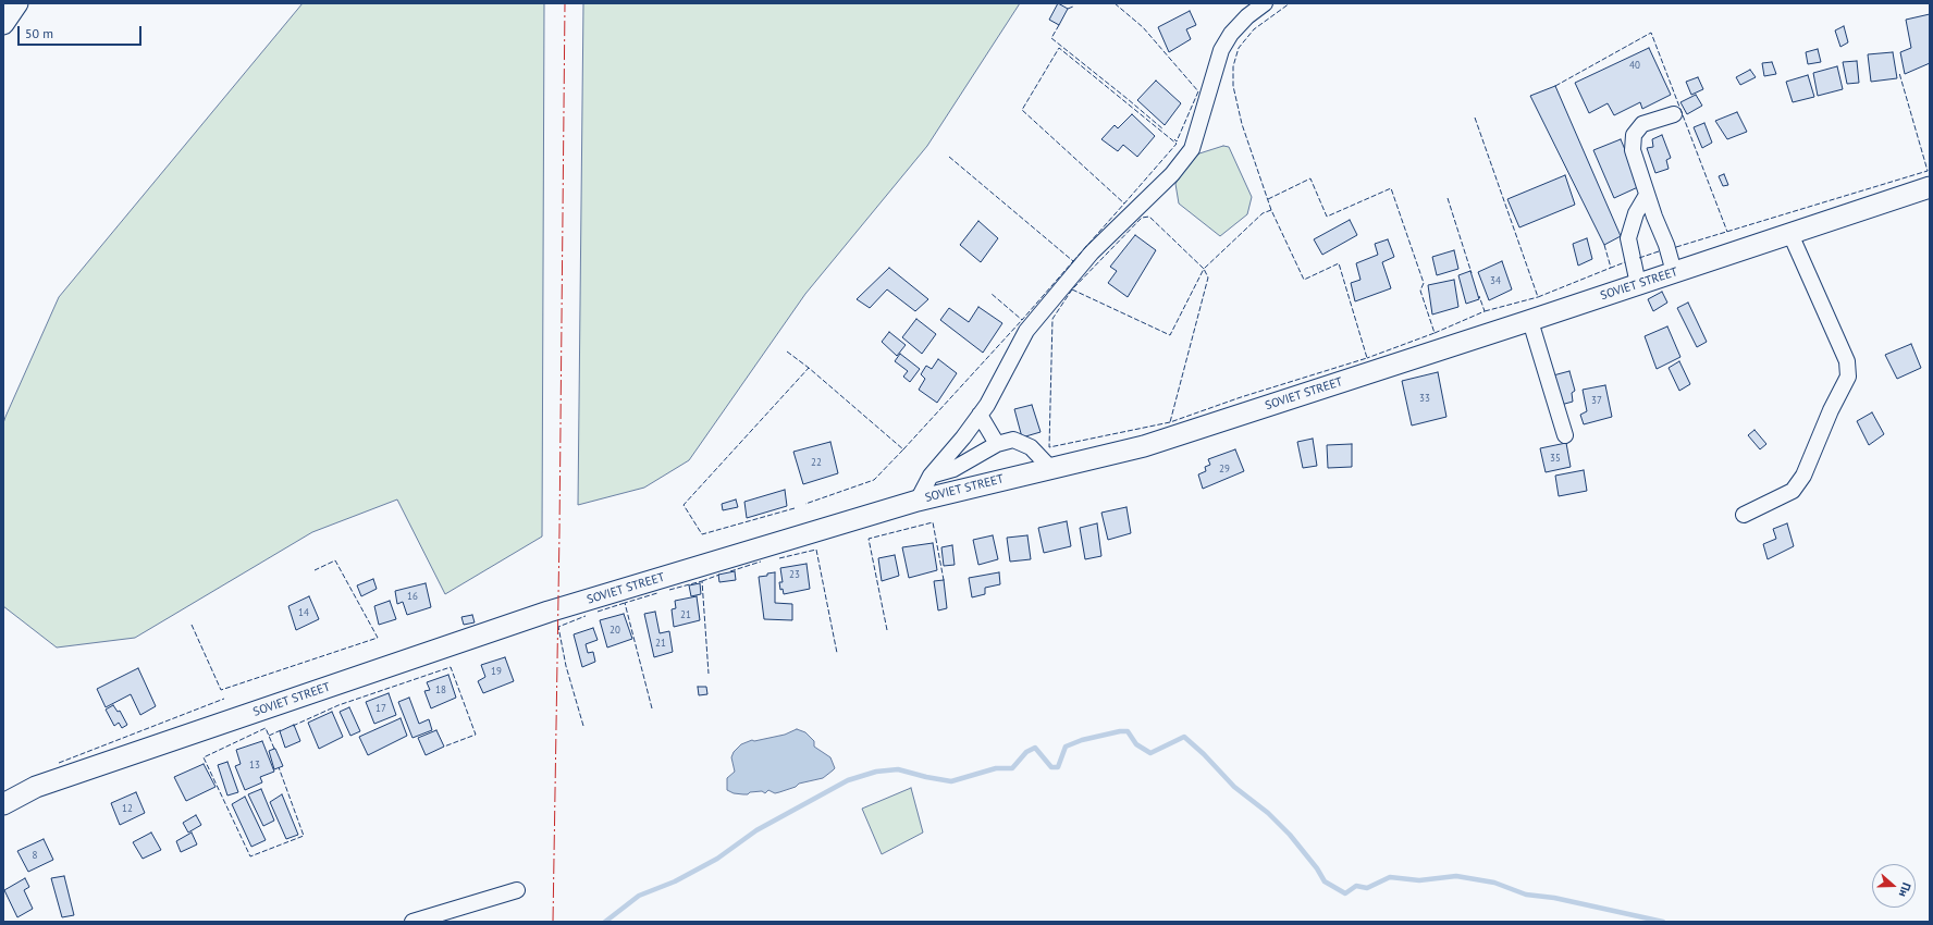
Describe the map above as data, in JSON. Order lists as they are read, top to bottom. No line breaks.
{"streets":{"main road":["SOVIET STREET"]},"house_numbers":["40","34","33","37","35","22","29","23","16","14","21","20","21","19","18","17","13","12","8"],"scale_bar":"50 m","north":"right"}
